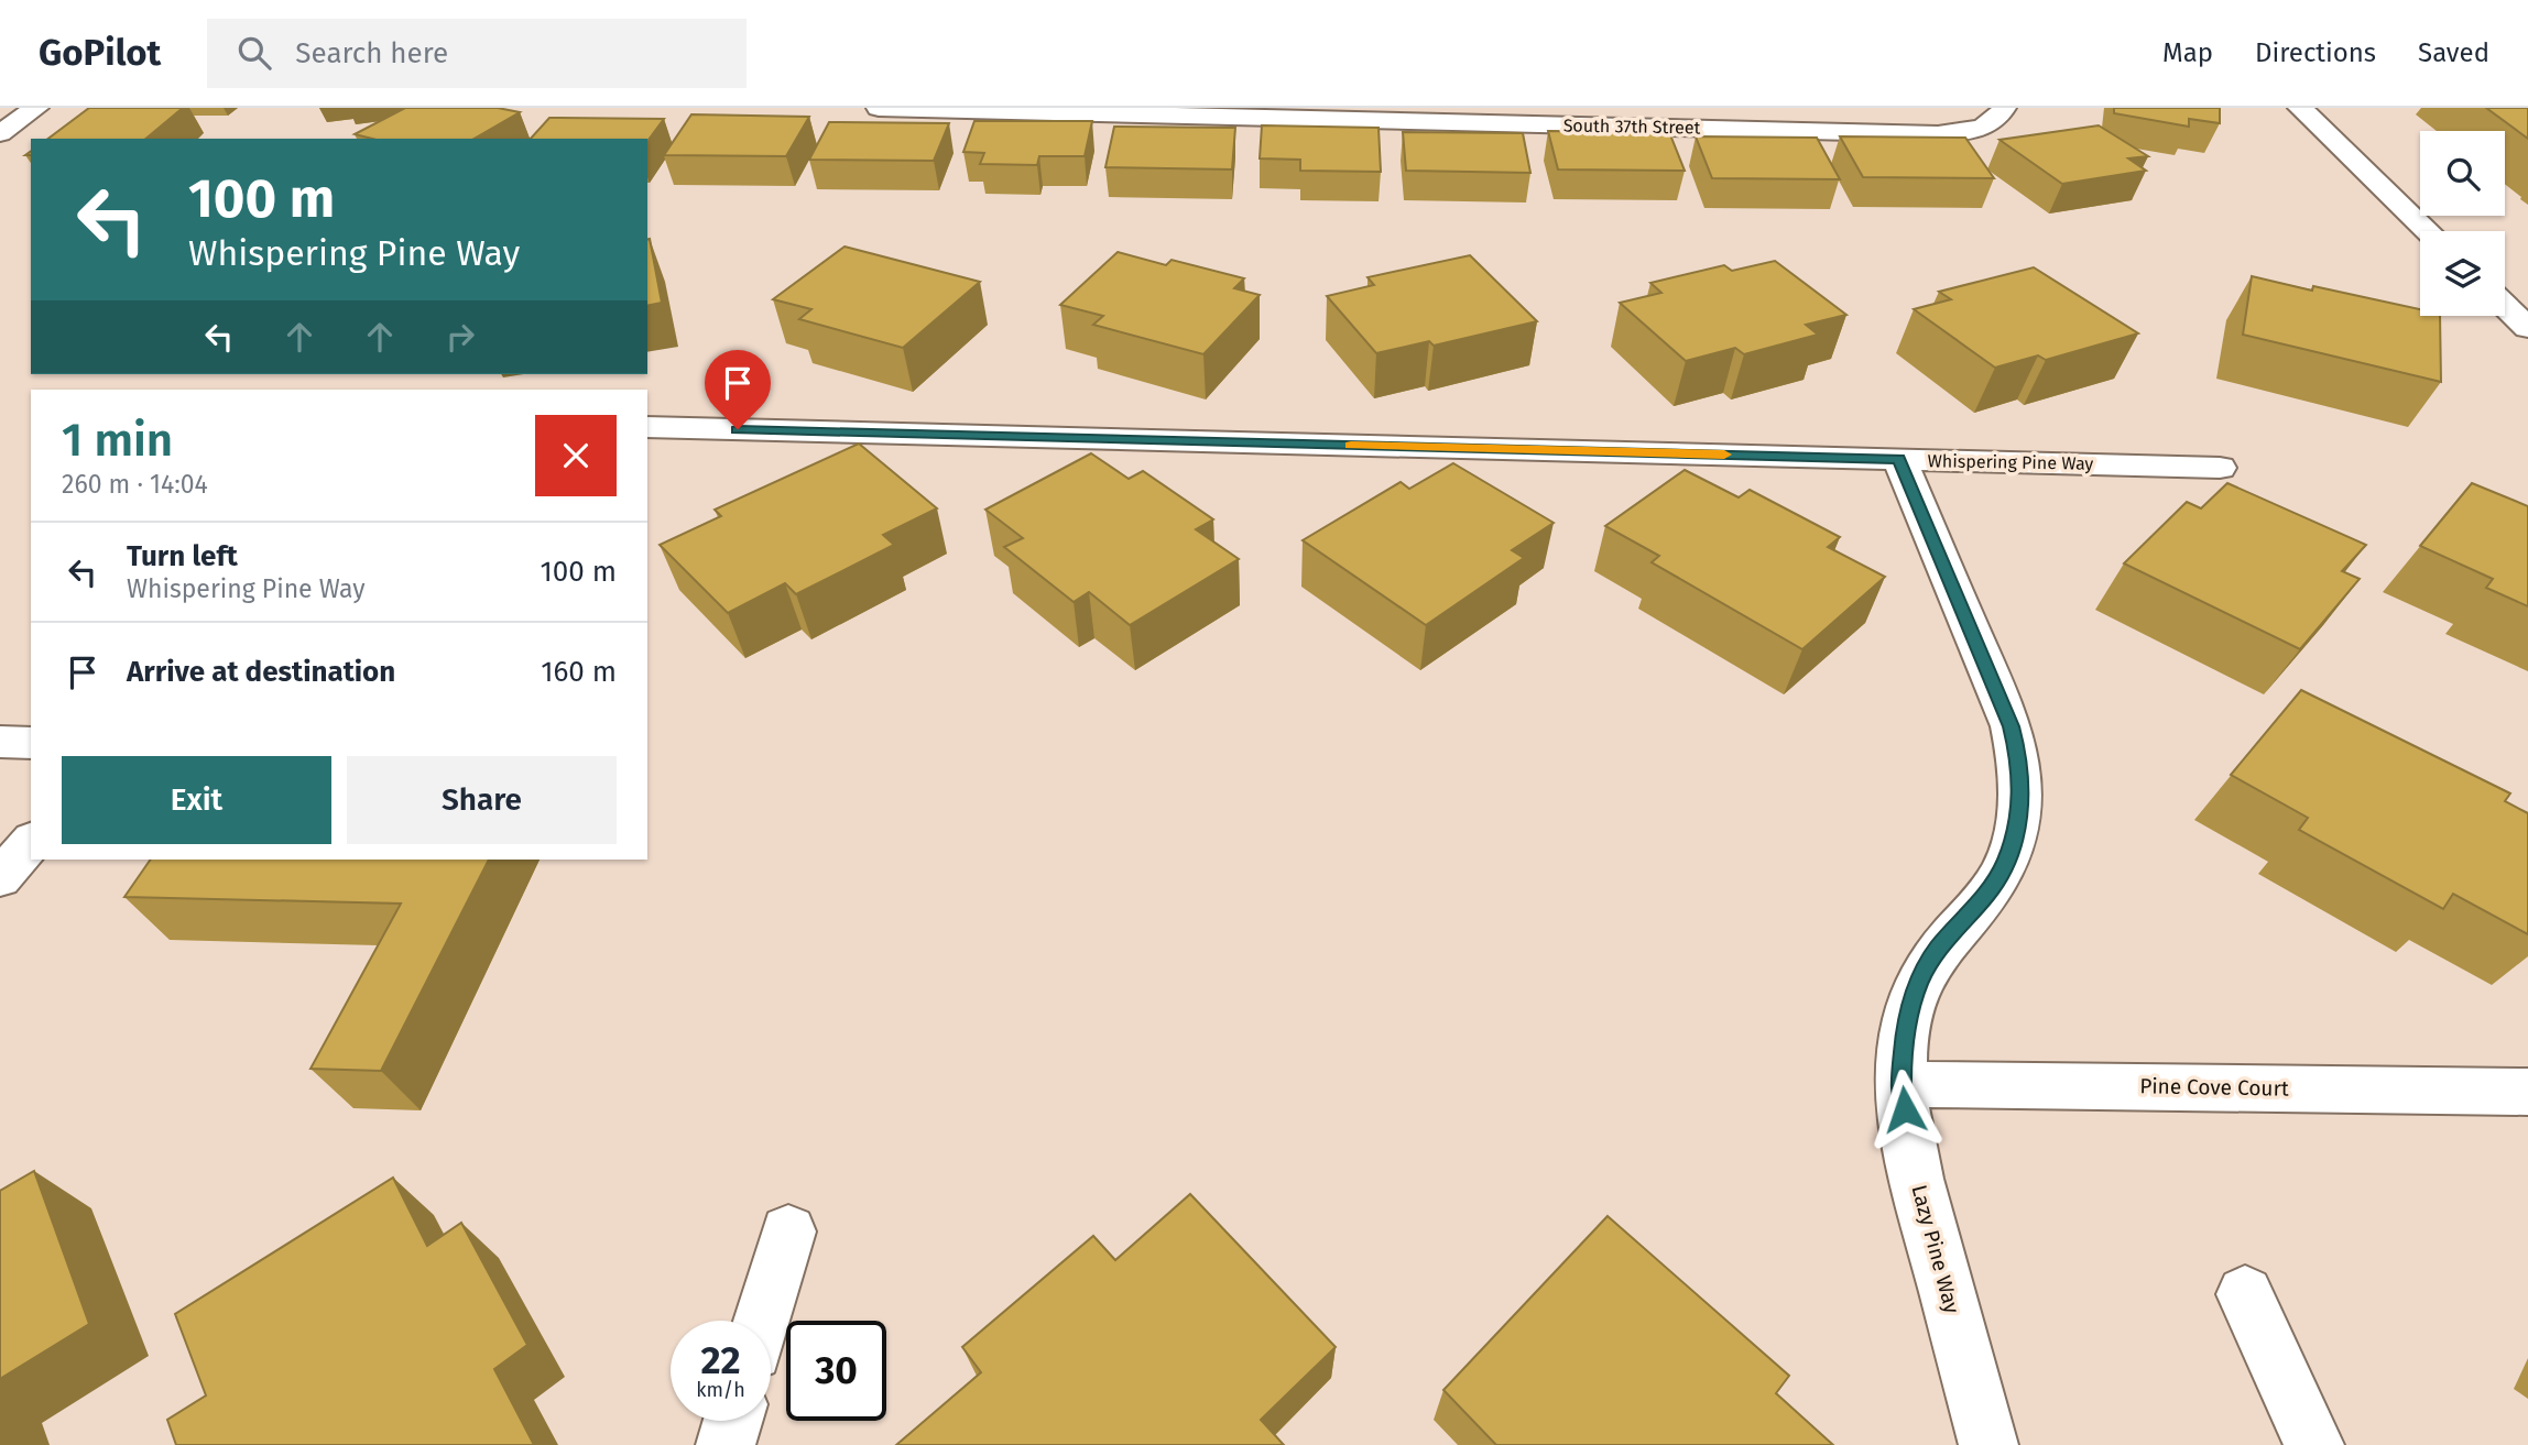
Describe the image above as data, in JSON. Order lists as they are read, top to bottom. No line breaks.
{"streets":{"street":["South 37th Street","Whispering Pine Way","Pine Cove Court","Lazy Pine Way"]},"crossings":[["Whispering Pine Way","Lazy Pine Way"],["Pine Cove Court","Lazy Pine Way"]],"page":{"header":"GoPilot","search":"Search here","nav":["Map","Directions","Saved"],"turn":["100 m","Whispering Pine Way"],"heading":["1 min","260 m · 14:04"],"list":[{"name":"Turn left","note":"Whispering Pine Way","value":"100 m"},{"name":"Arrive at destination","value":"160 m"}],"buttons":["Exit","Share"],"speed":"22 km/h","limit":"30"}}
